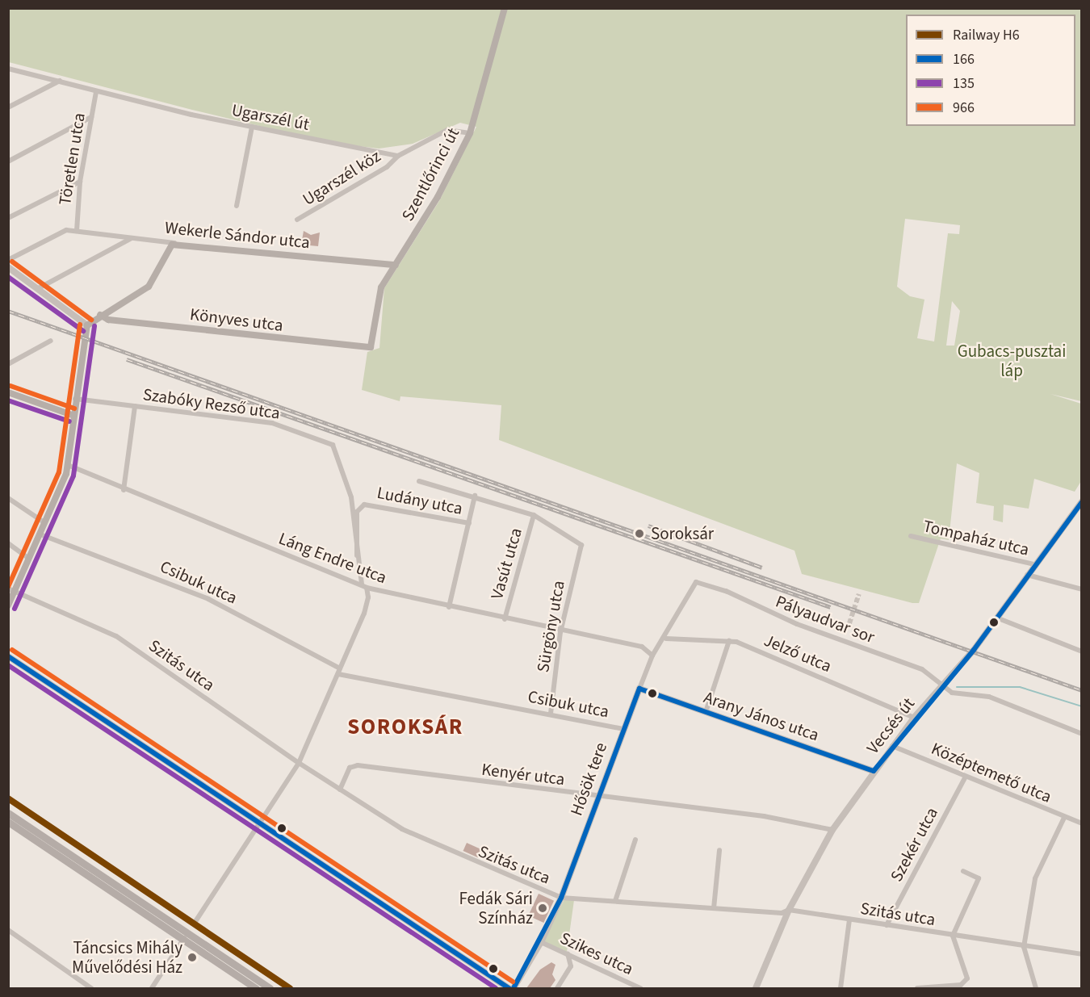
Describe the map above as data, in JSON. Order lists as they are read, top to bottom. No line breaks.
{"streets":{"main road":["Szentlőrinci út","Wekerle Sándor utca","Könyves utca"],"street":["Ugarszél út","Töretlen utca","Ugarszél köz","Szabóky Rezső utca","Ludány utca","Tompaház utca","Láng Endre utca","Vasút utca","Csibuk utca","Pályaudvar sor","Sürgöny utca","Jelző utca","Szitás utca","Arany János utca","Vecsés út","Középtemető utca","Kenyér utca","Hősök tere","Szekér utca","Szikes utca"]},"crossings":[["Ugarszél út","Töretlen utca"],["Ugarszél út","Ugarszél köz"],["Töretlen utca","Wekerle Sándor utca"],["Szentlőrinci út","Wekerle Sándor utca"],["Szentlőrinci út","Könyves utca"],["Szabóky Rezső utca","Ludány utca"],["Tompaház utca","Vecsés út"],["Láng Endre utca","Vasút utca"],["Láng Endre utca","Sürgöny utca"],["Láng Endre utca","Hősök tere"],["Vasút utca","Sürgöny utca"],["Csibuk utca","Sürgöny utca"],["Csibuk utca","Hősök tere"],["Pályaudvar sor","Vecsés út"],["Pályaudvar sor","Hősök tere"],["Jelző utca","Vecsés út"],["Jelző utca","Hősök tere"],["Szitás utca","Vecsés út"],["Szitás utca","Kenyér utca"],["Szitás utca","Hősök tere"],["Szitás utca","Szekér utca"],["Arany János utca","Vecsés út"],["Arany János utca","Hősök tere"],["Vecsés út","Középtemető utca"],["Vecsés út","Kenyér utca"],["Középtemető utca","Szekér utca"],["Kenyér utca","Hősök tere"],["Hősök tere","Szikes utca"]],"districts":["SOROKSÁR"],"parks":["Gubacs-pusztai láp"],"places":["Soroksár","Fedák Sári Színház","Táncsics Mihály Művelődési Ház"],"lines":["transit line 966","transit line 135","transit line 166","rail line H6"],"legend":["Railway H6","166","135","966"]}
